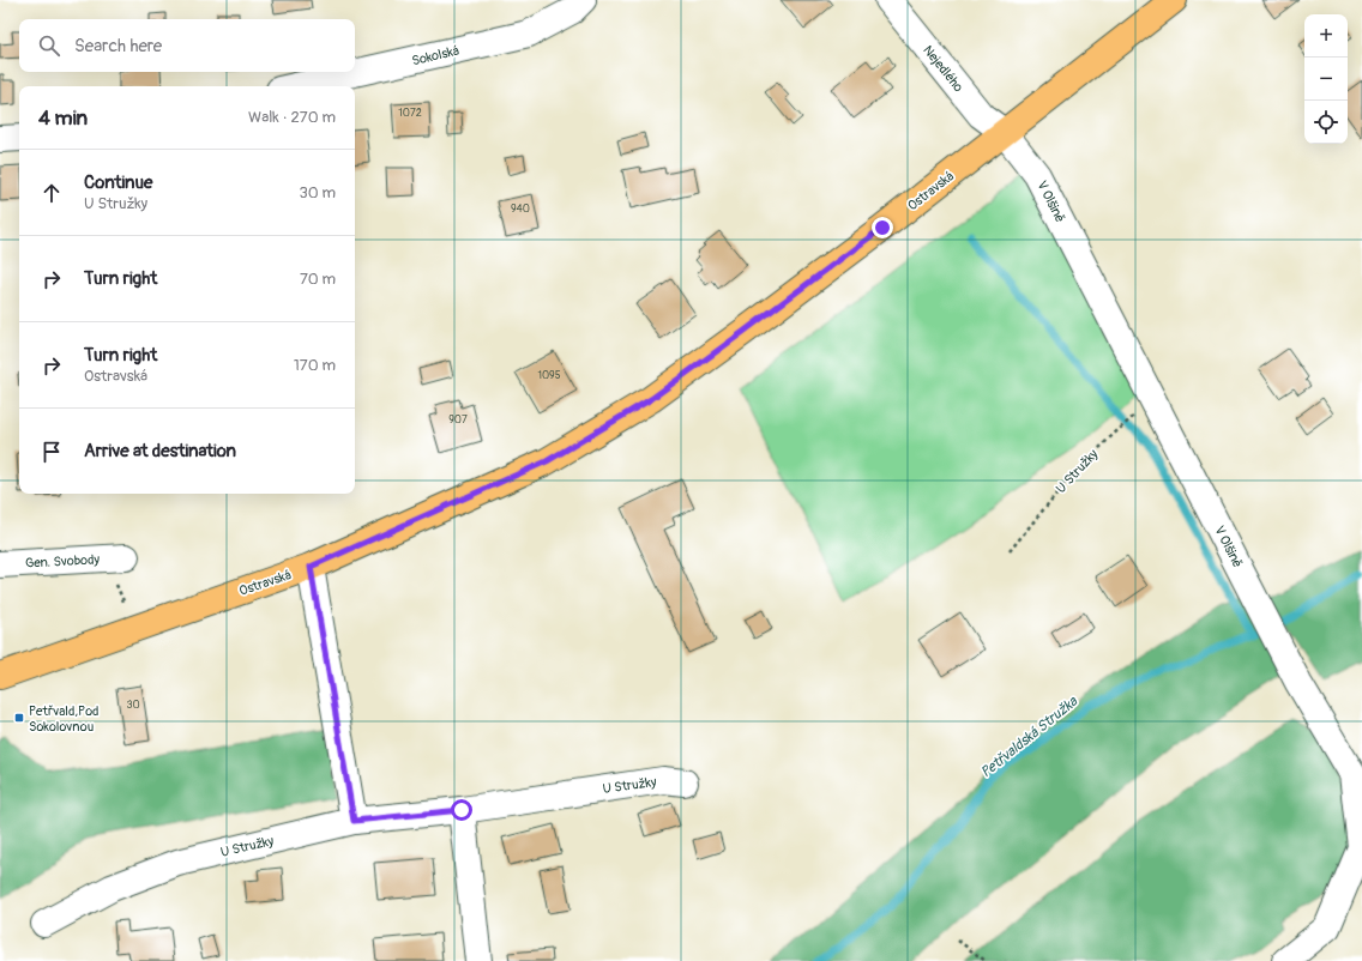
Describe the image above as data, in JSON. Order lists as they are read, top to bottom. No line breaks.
{"streets":{"main road":["Ostravská"],"street":["Sokolská","Nejedlého","V Olšině","U Stružky","Gen. Svobody"]},"crossings":[["Nejedlého","Ostravská"],["Nejedlého","V Olšině"],["Ostravská","V Olšině"],["V Olšině","U Stružky"]],"water":["Petřvaldská Stružka"],"places":{"transit":["Petřvald,Pod Sokolovnou"]},"house_numbers":["1072","940","1095","907","30"],"page":{"map_buttons":["+","−"],"search":"Search here","heading":["4 min","Walk · 270 m"],"list":[["Continue","U Stružky","30 m"],["Turn right","70 m"],["Turn right","Ostravská","170 m"],"Arrive at destination"]}}
